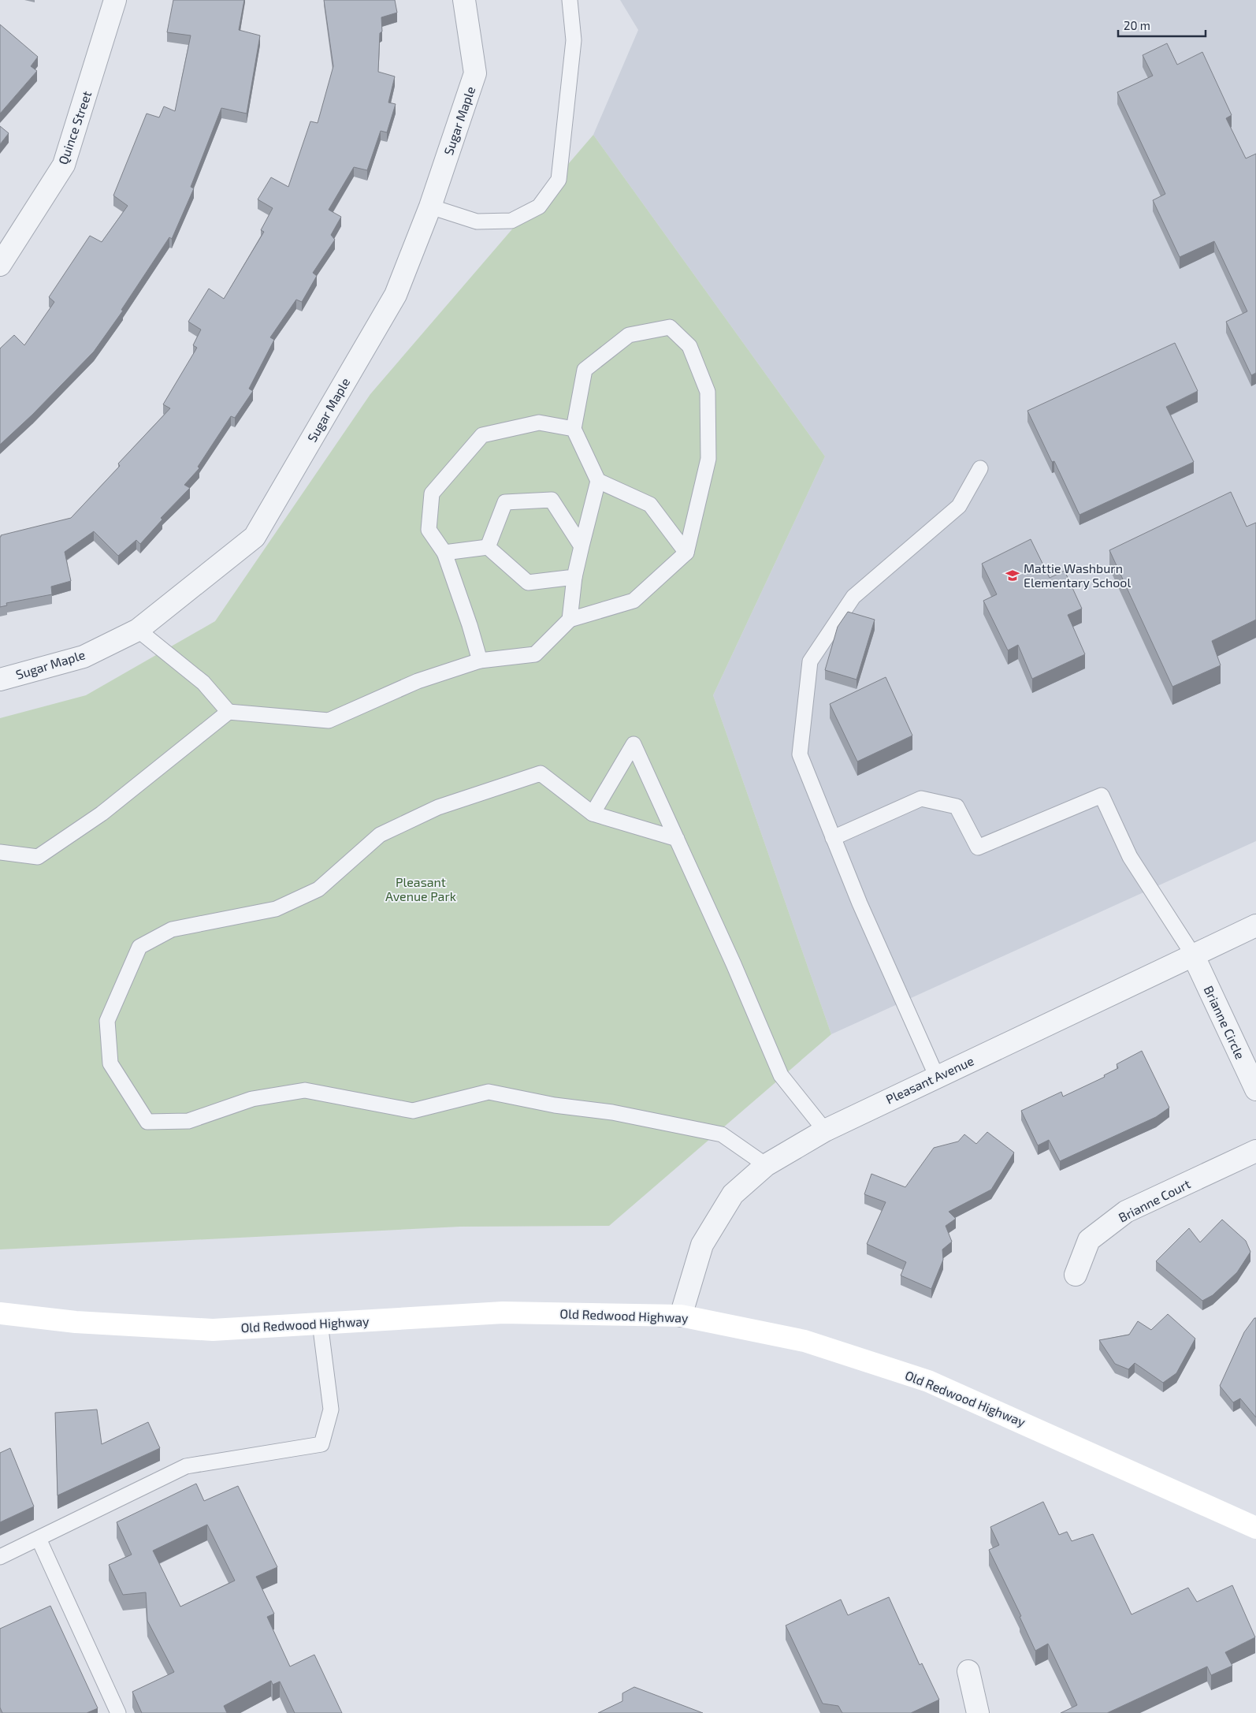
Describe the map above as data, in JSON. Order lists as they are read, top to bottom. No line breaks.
{"streets":{"main road":["Old Redwood Highway"],"street":["Sugar Maple","Quince Street","Brianne Circle","Pleasant Avenue","Brianne Court"]},"crossings":[["Brianne Circle","Pleasant Avenue"],["Pleasant Avenue","Old Redwood Highway"]],"parks":["Pleasant Avenue Park"],"places":{"school or university":["Mattie Washburn Elementary School"]},"scale_bar":"20 m"}
